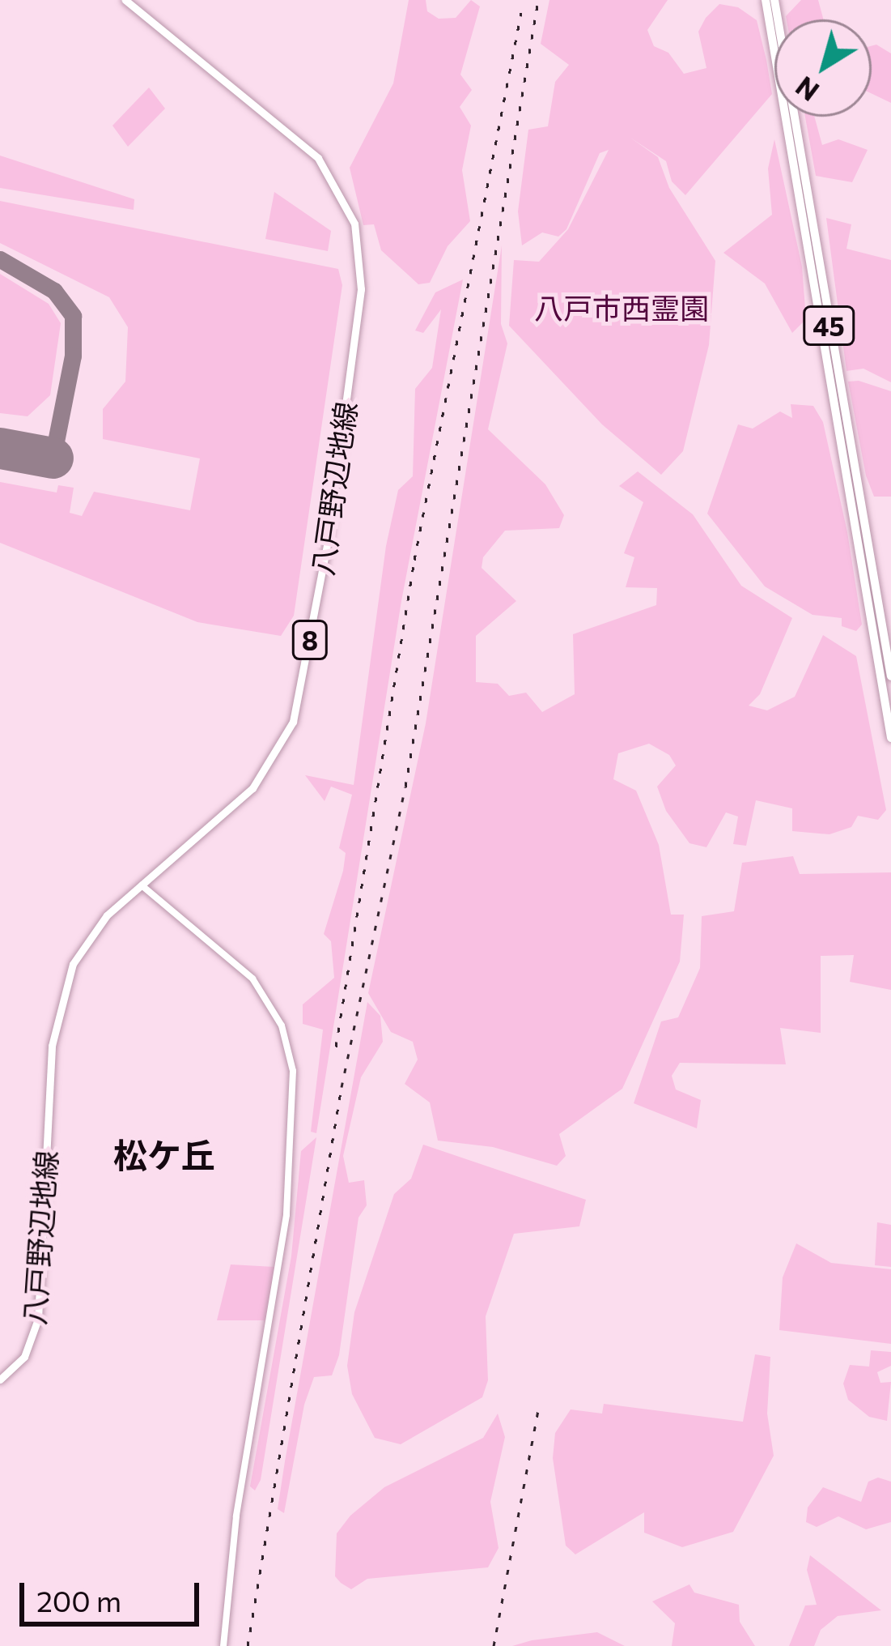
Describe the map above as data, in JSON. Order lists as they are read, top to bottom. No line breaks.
{"streets":{"highway":["45"],"main road":["八戸野辺地線","8"]},"districts":["松ケ丘"],"parks":["八戸市西霊園"],"scale_bar":"200 m","north":"bottom left"}
